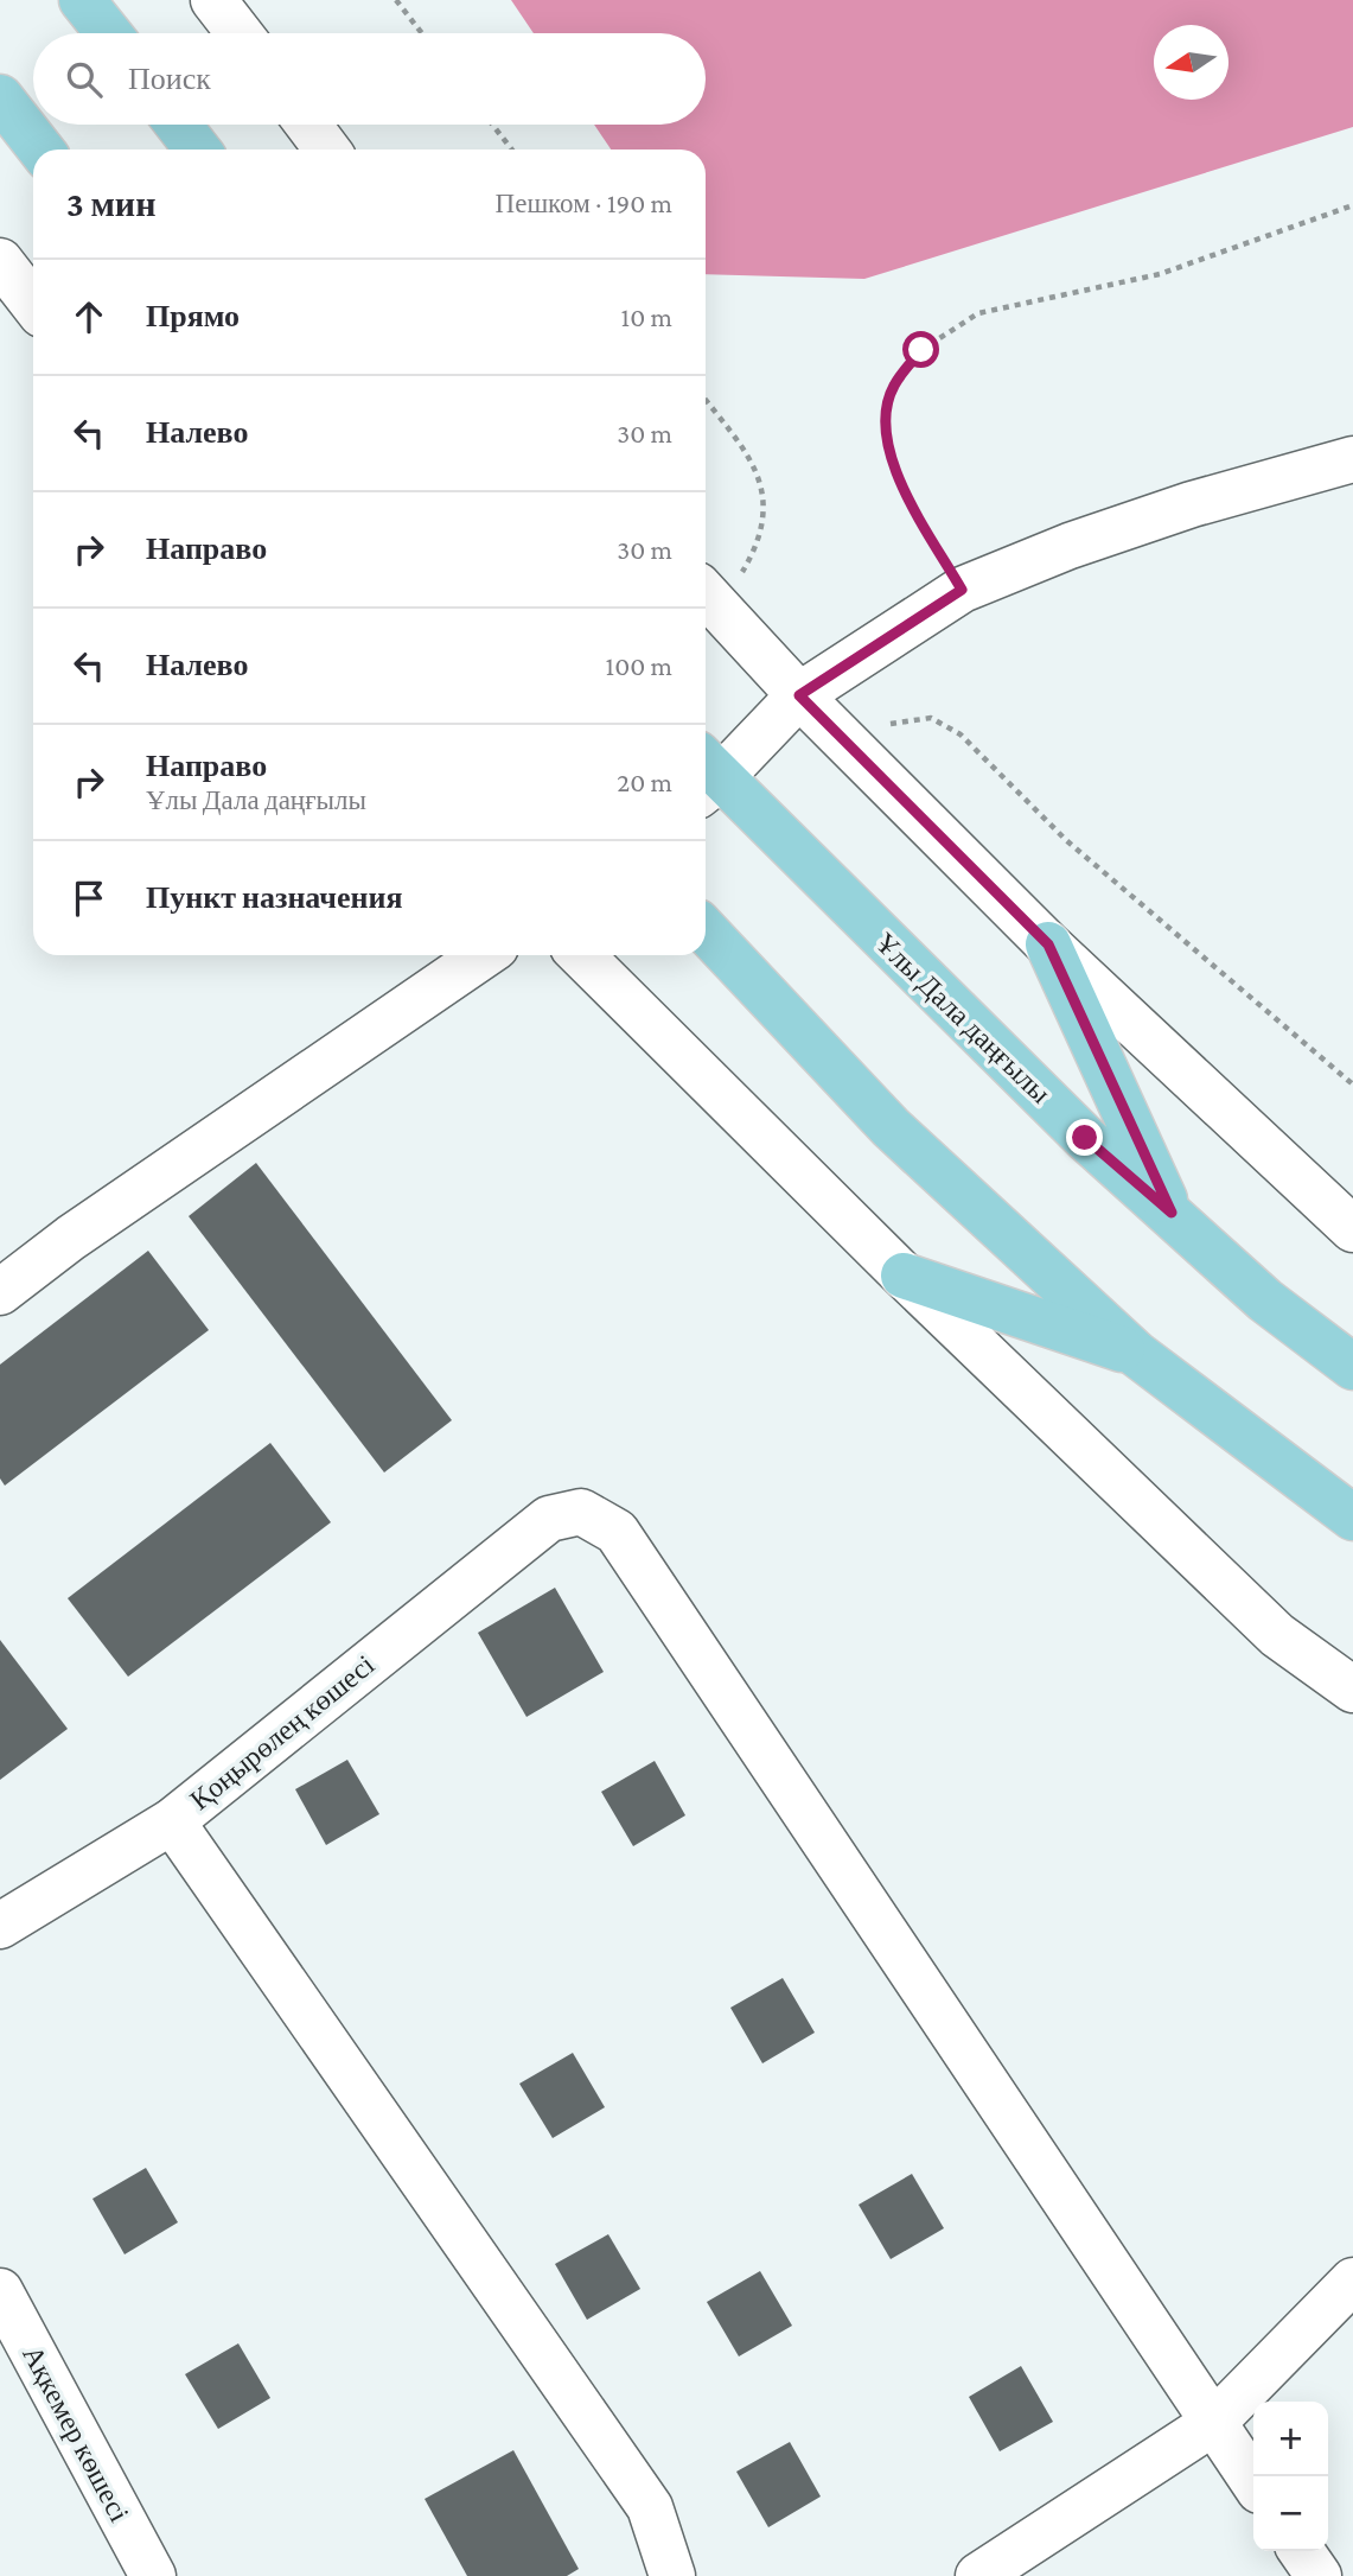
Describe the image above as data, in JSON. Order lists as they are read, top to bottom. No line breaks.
{"streets":{"main road":["Ұлы Дала даңғылы"],"street":["Қоңырөлең көшесі","Ақкемер көшесі"]},"north":"left","page":{"search":"Поиск","heading":["3 мин","Пешком · 190 m"],"list":[["Прямо","10 m"],["Налево","30 m"],["Направо","30 m"],["Налево","100 m"],["Направо","Ұлы Дала даңғылы","20 m"],"Пункт назначения"],"map_buttons":["+","−"]}}
